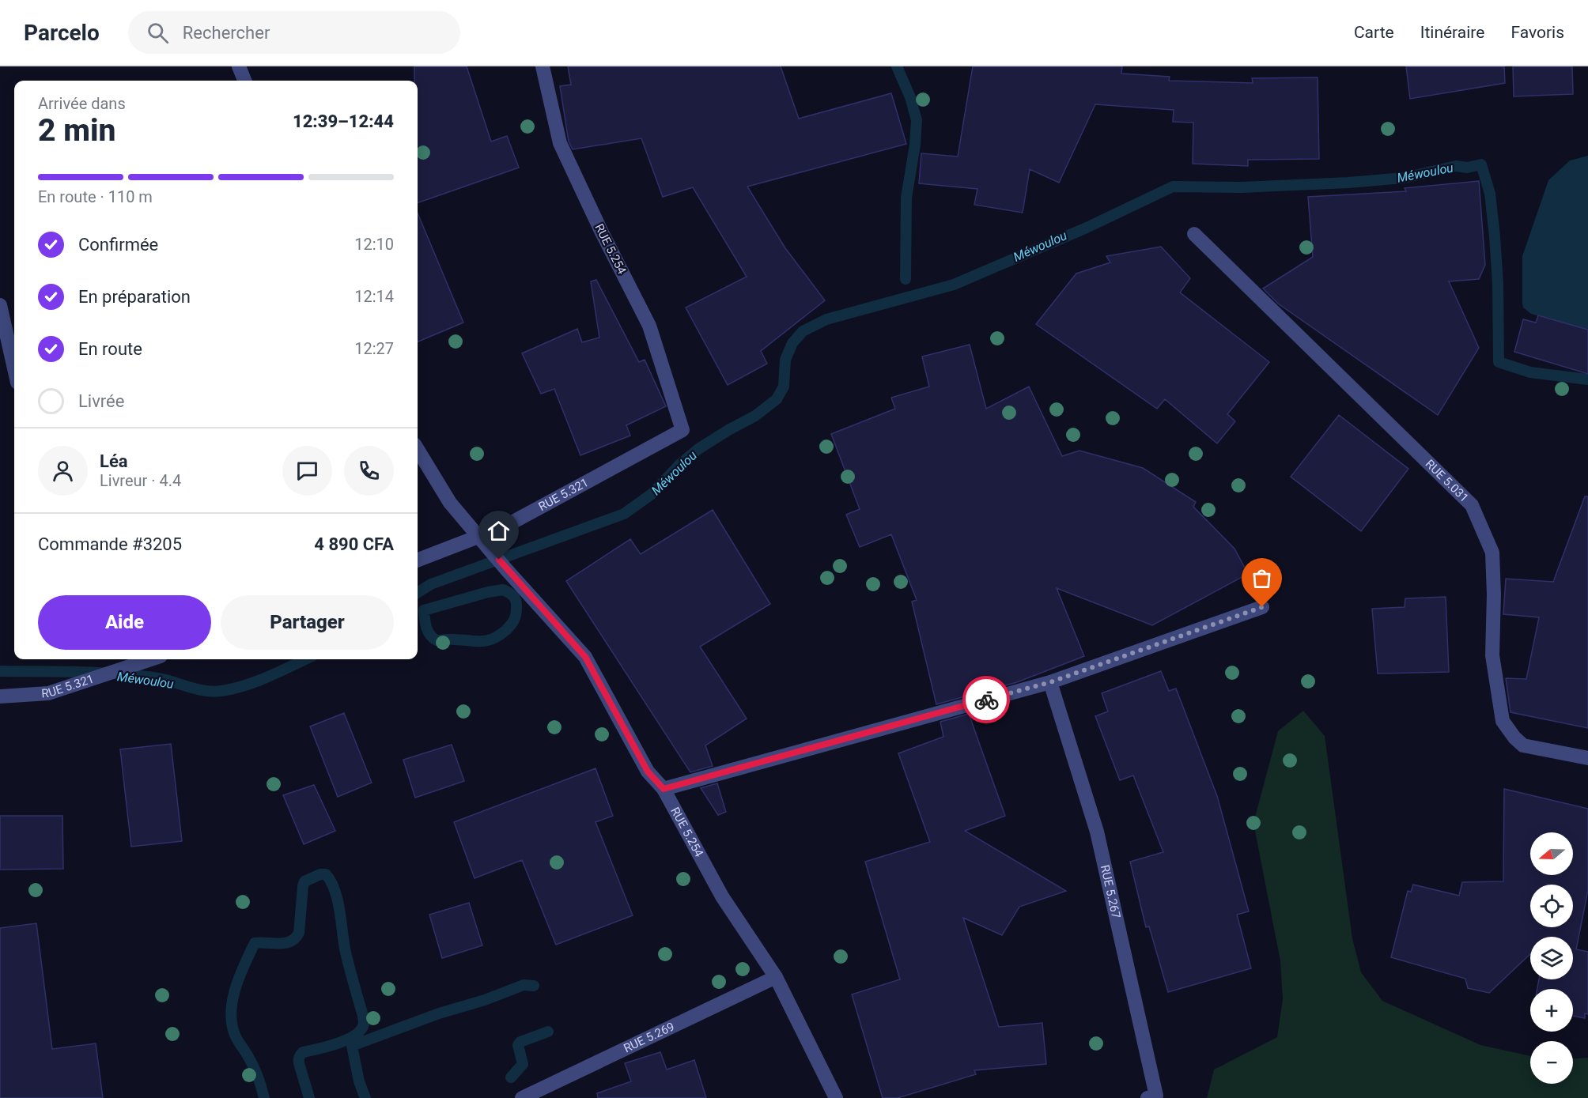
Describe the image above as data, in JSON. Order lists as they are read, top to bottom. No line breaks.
{"streets":{"street":["RUE 5.254","RUE 5.031","RUE 5.321","RUE 5.267","RUE 5.269"]},"crossings":[["RUE 5.254","RUE 5.321"],["RUE 5.254","RUE 5.269"]],"water":["Méwoulou"],"north":"left","page":{"header":"Parcelo","search":"Rechercher","nav":["Carte","Itinéraire","Favoris"],"heading":["2 min","Arrivée dans","12:39–12:44"],"panel":["Léa","Livreur · 4.4","Commande #3205","4 890 CFA"],"bar":"En route · 110 m","list":[["Confirmée","12:10"],["En préparation","12:14"],["En route","12:27"],"Livrée"],"buttons":["Aide","Partager"],"map_buttons":["+","−"]}}
